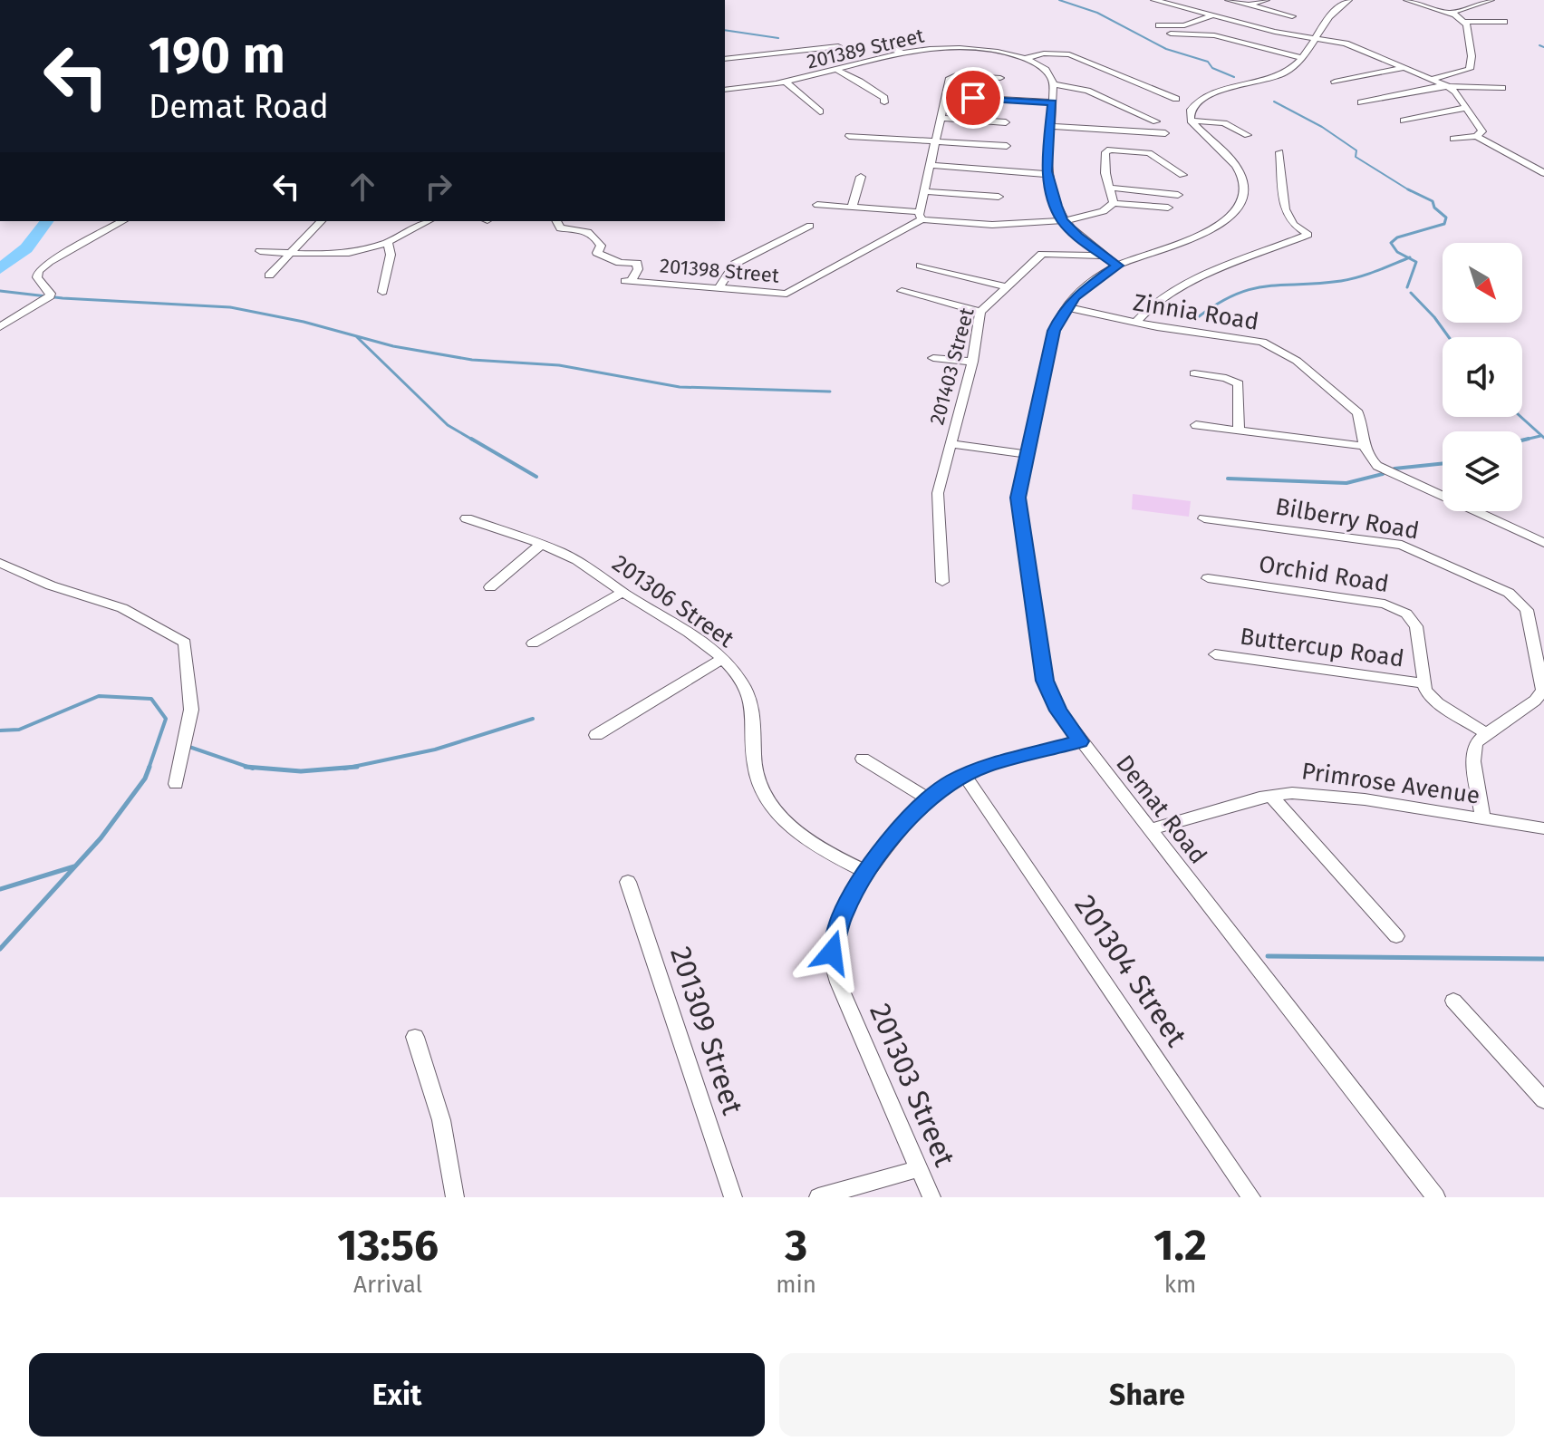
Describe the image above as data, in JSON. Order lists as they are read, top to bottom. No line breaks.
{"streets":{"street":["201389 Street","201398 Street","Zinnia Road","201403 Street","Bilberry Road","Orchid Road","201306 Street","Buttercup Road","Primrose Avenue","Demat Road","201304 Street","201309 Street","201303 Street"]},"crossings":[["Zinnia Road","Demat Road"],["201403 Street","Demat Road"],["Orchid Road","Buttercup Road"],["201306 Street","201303 Street"],["Primrose Avenue","Demat Road"],["Demat Road","201303 Street"],["201304 Street","201303 Street"]],"north":"bottom right","page":{"turn":["190 m","Demat Road"],"eta":["13:56","Arrival","3","min","1.2","km"],"buttons":["Exit","Share"]}}
